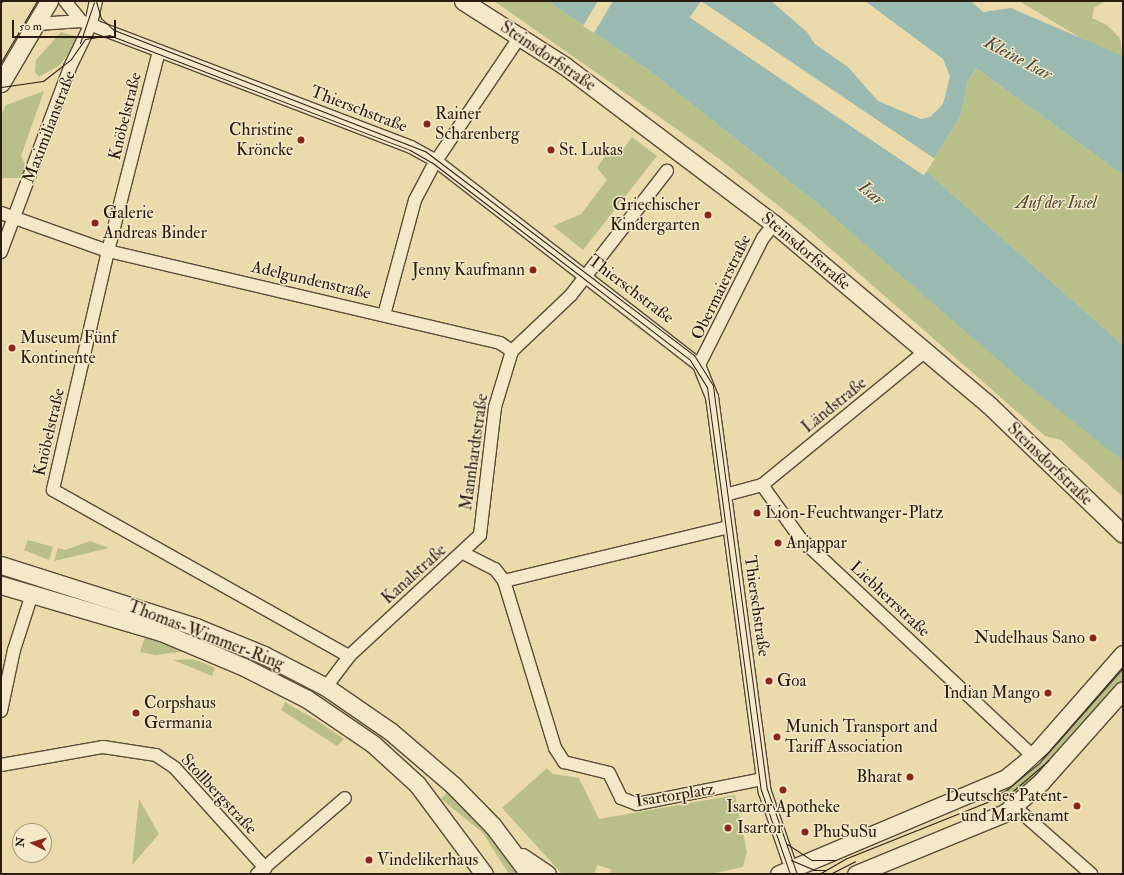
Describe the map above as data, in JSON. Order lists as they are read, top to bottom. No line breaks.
{"streets":{"main road":["Steinsdorfstraße","Thomas-Wimmer-Ring"],"street":["Thierschstraße","Knöbelstraße","Maximilianstraße","Adelgundenstraße","Obermaierstraße","Ländstraße","Mannhardtstraße","Kanalstraße","Liebherrstraße","Stollbergstraße","Isartorplatz"]},"crossings":[["Steinsdorfstraße","Obermaierstraße"],["Steinsdorfstraße","Ländstraße"],["Thierschstraße","Knöbelstraße"],["Thierschstraße","Maximilianstraße"],["Thierschstraße","Obermaierstraße"],["Thierschstraße","Isartorplatz"],["Knöbelstraße","Adelgundenstraße"],["Knöbelstraße","Kanalstraße"],["Maximilianstraße","Adelgundenstraße"],["Adelgundenstraße","Mannhardtstraße"],["Ländstraße","Liebherrstraße"],["Mannhardtstraße","Kanalstraße"],["Kanalstraße","Thomas-Wimmer-Ring"],["Kanalstraße","Isartorplatz"]],"water":["Kleine Isar","Isar"],"parks":["Auf der Insel"],"places":["Rainer Scharenberg","Christine Kröncke","St. Lukas","Griechischer Kindergarten","Galerie Andreas Binder","Jenny Kaufmann","Museum Fünf Kontinente","Lion-Feuchtwanger-Platz","Anjappar","Nudelhaus Sano","Goa","Indian Mango","Corpshaus Germania","Munich Transport and Tariff Association","Bharat","Isartor Apotheke","Deutsches Patent- und Markenamt","Isartor","PhuSuSu","Vindelikerhaus"],"scale_bar":"50 m","north":"left"}
